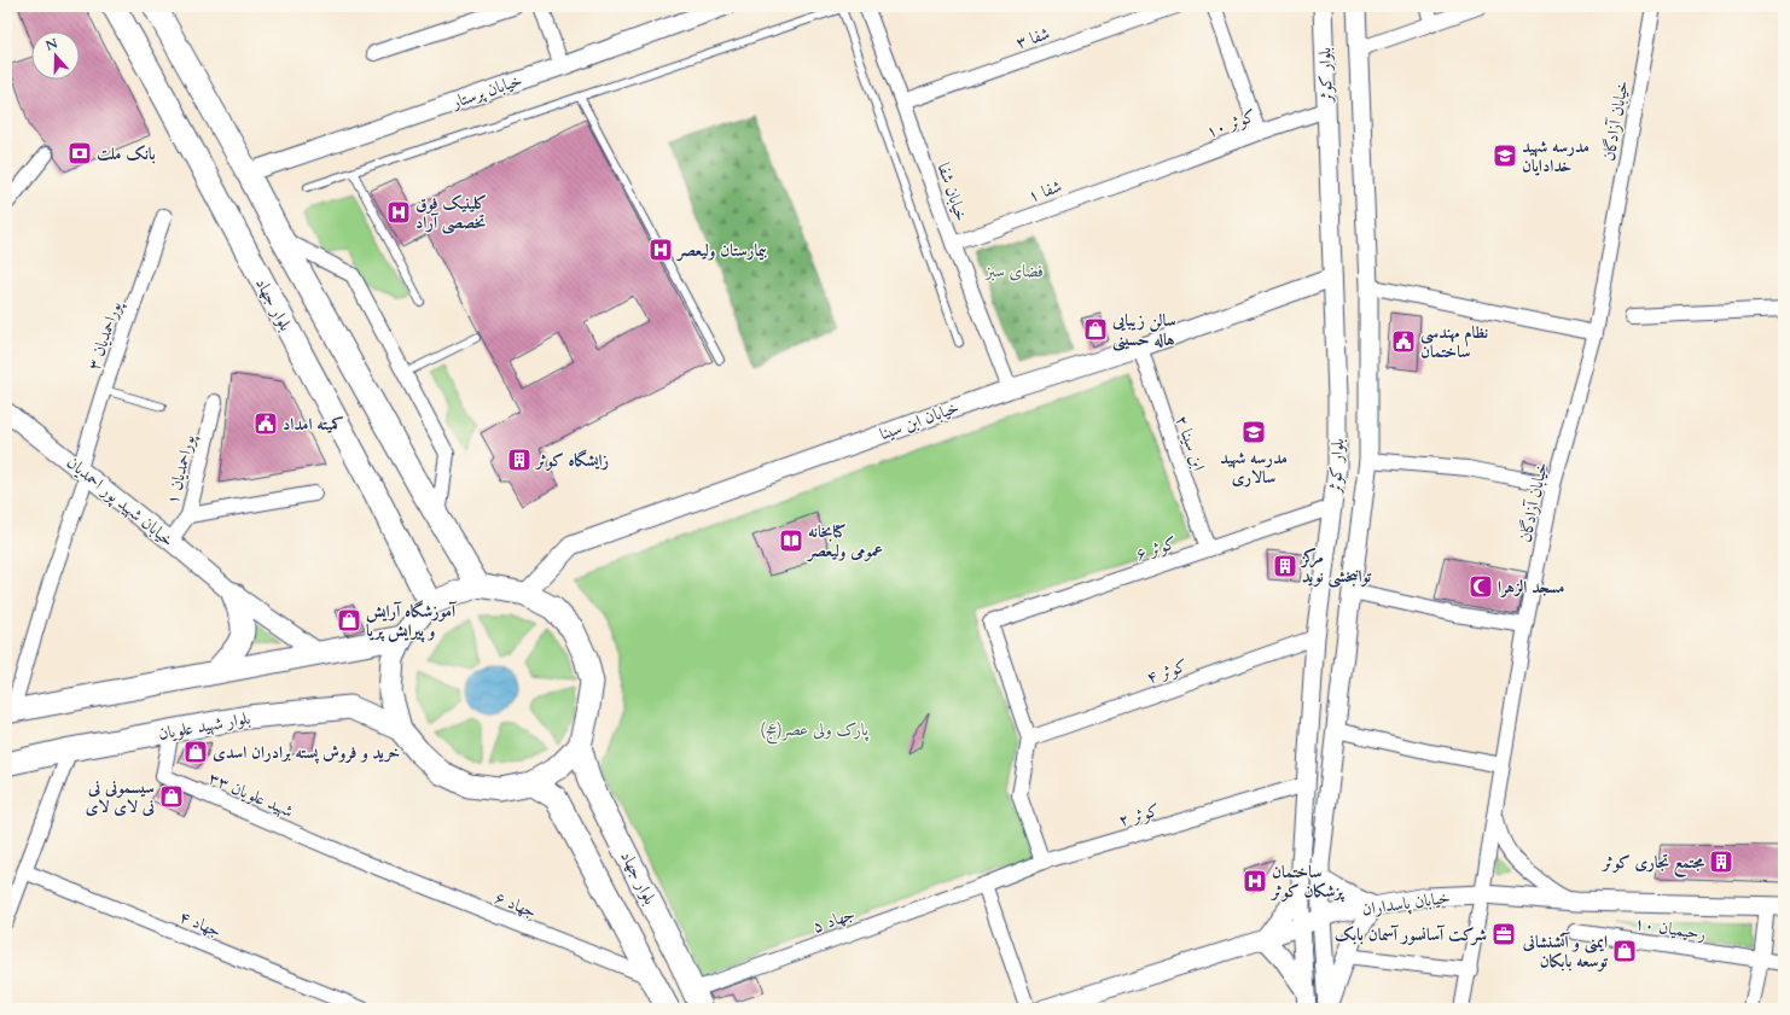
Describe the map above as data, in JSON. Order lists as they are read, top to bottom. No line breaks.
{"streets":{"main road":["بلوار جهاد","بلوار شهید علویان"],"street":["شفا ۳","بلوار کوثر","خیابان پرستار","خیابان آزادگان","کوثر ۱۰","شفا ۱","خیابان شفا","پوراحمدیان ۳","خیابان ابن سینا","ابن سینا ۲","پوراحمدیان ۱","خیابان شهید پور احمدیان","کوثر ۶","کوثر ۴","شهید علویان ۳۳","کوثر ۲","خیابان پاسداران","جهاد ۶","جهاد ۵","جهاد ۴","رحیمیان ۱۰"]},"crossings":[["شفا ۳","خیابان شفا"],["بلوار کوثر","کوثر ۱۰"],["بلوار کوثر","خیابان ابن سینا"],["بلوار کوثر","کوثر ۶"],["بلوار کوثر","کوثر ۴"],["بلوار کوثر","کوثر ۲"],["بلوار کوثر","خیابان پاسداران"],["خیابان آزادگان","خیابان پاسداران"],["کوثر ۱۰","شفا ۱"],["شفا ۱","خیابان شفا"],["خیابان شفا","خیابان ابن سینا"],["بلوار جهاد","جهاد ۶"],["بلوار جهاد","جهاد ۵"],["پوراحمدیان ۳","خیابان شهید پور احمدیان"],["خیابان ابن سینا","ابن سینا ۲"],["ابن سینا ۲","کوثر ۶"],["پوراحمدیان ۱","خیابان شهید پور احمدیان"],["کوثر ۶","کوثر ۴"],["بلوار شهید علویان","شهید علویان ۳۳"],["شهید علویان ۳۳","جهاد ۶"],["کوثر ۲","جهاد ۵"]],"parks":["فضای سبز","پارک ولی عصر(عج)"],"places":{"bank":["بانک ملت"],"school or university":["مدرسه شهید خدادایان","مدرسه شهید سالاری"],"hospital":["کلینیک فوق تخصصی آراد","بیمارستان ولیعصر","ساختمان پزشکان کوثر"],"shop":["سالن زیبایی هاله حسینی","آموزشگاه آرایش و پیرایش پریا","خرید و فروش پسته برادران اسدی","سیسمونی نی نی لای لای","ایمنی و آتشنشانی توسعه بابکان"],"public building":["نظام مهندسی ساختمان","کمیته امداد"],"building":["زایشگاه کوثر","مرکز توانبخشی نوید","مجتمع تجاری کوثر"],"library":["کتابخانه عمومی ولیعصر"],"mosque":["مسجد الزهرا"],"office":["شرکت آسانسور آسمان بابک"]},"north":"top"}
